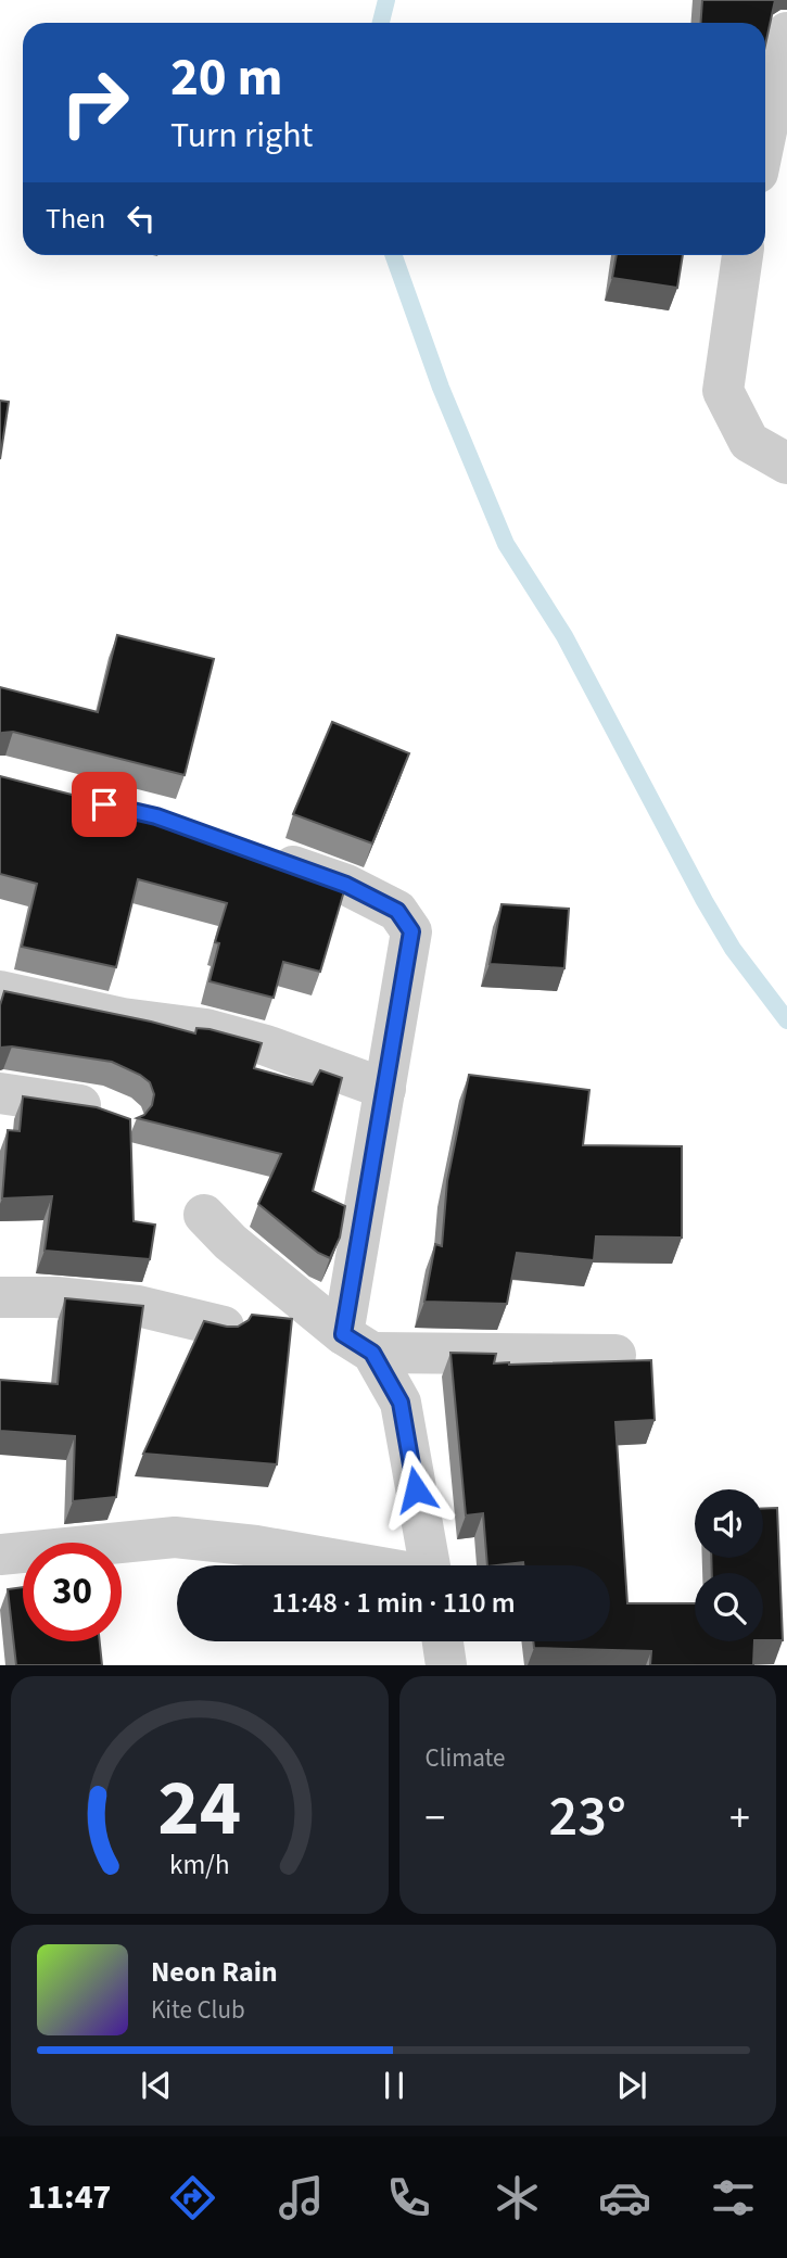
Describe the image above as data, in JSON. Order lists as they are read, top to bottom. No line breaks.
{"page":{"turn":["20 m","Turn right"],"then":"Then","limit":"30","trip":"11:48 · 1 min · 110 m","tile":"Climate","heat":["−","23°","+"],"song":["Neon Rain","Kite Club"],"tabs":"11:47","gauge":["24","km/h"]}}
